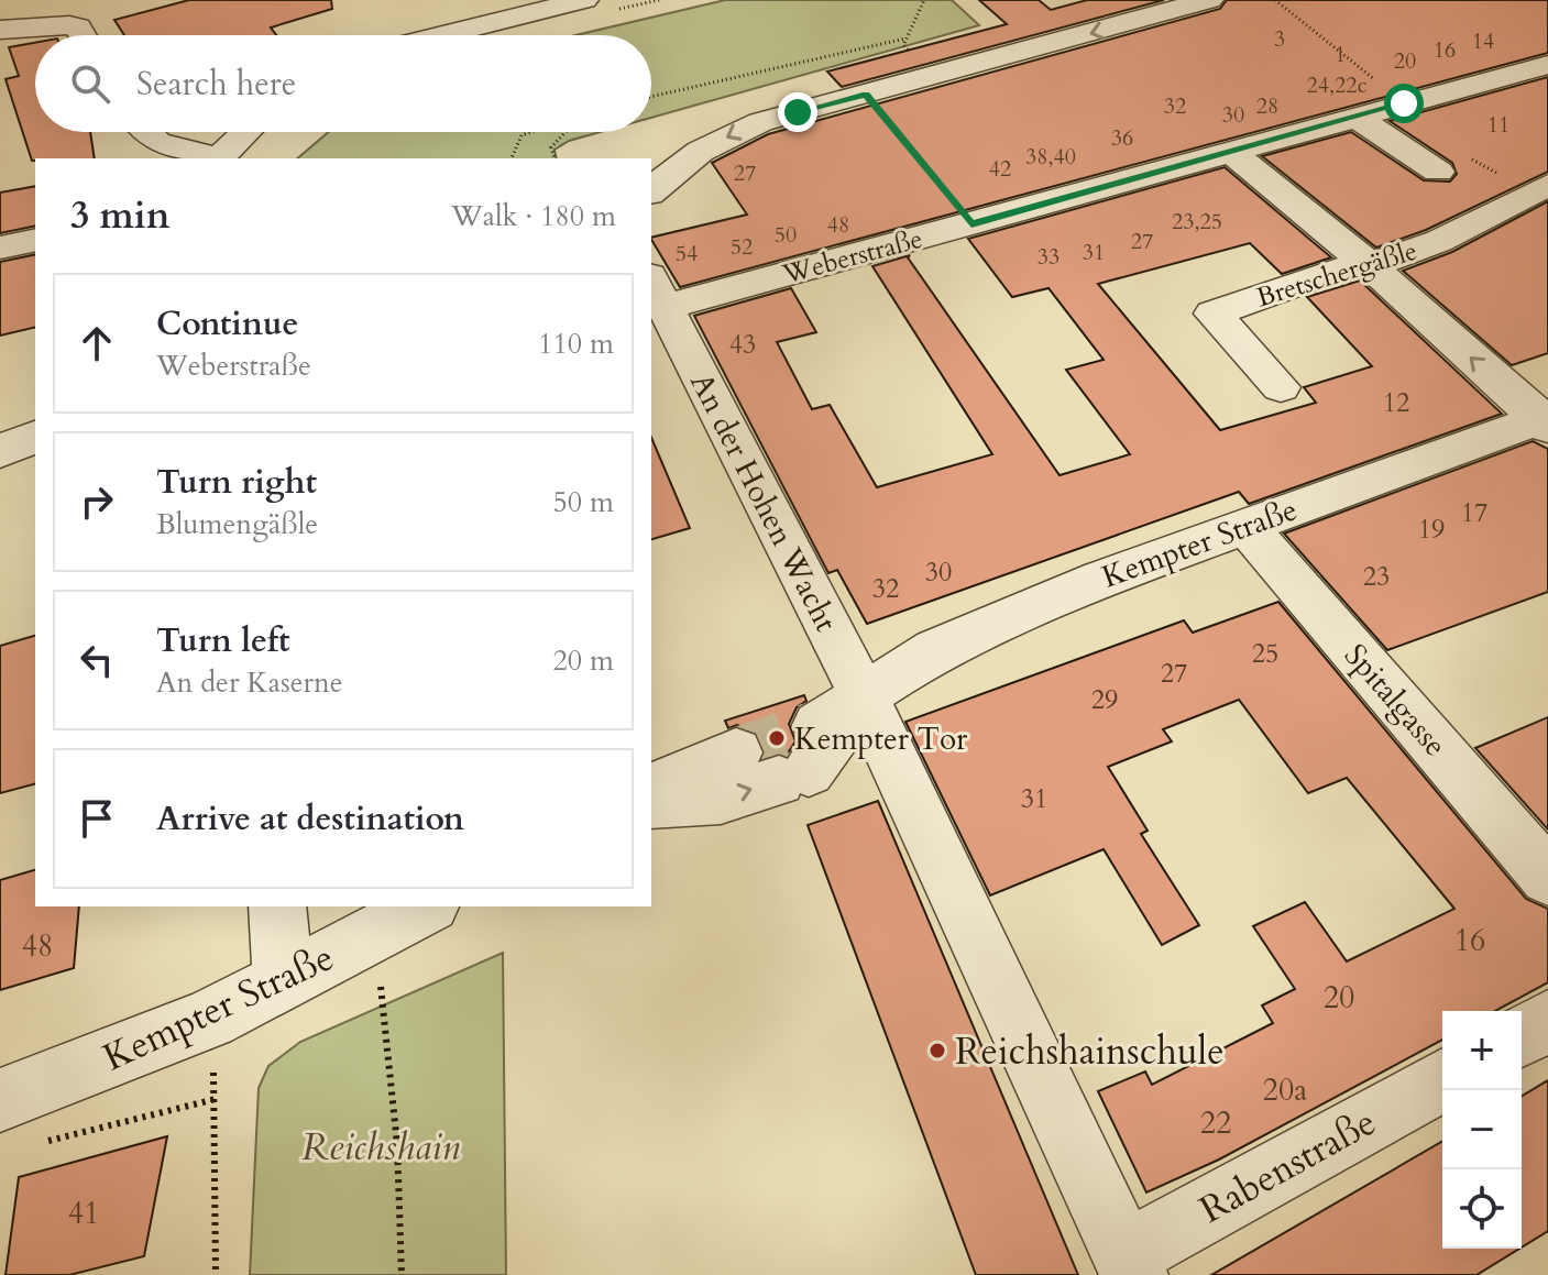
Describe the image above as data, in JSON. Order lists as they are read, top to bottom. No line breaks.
{"streets":{"street":["Weberstraße","Bretschergäßle","An der Hohen Wacht","Kempter Straße","Spitalgasse","Rabenstraße"]},"crossings":[["Weberstraße","An der Hohen Wacht"],["An der Hohen Wacht","Kempter Straße"],["An der Hohen Wacht","Rabenstraße"],["Kempter Straße","Spitalgasse"]],"parks":["Reichshain"],"places":["Kempter Tor","Reichshainschule"],"house_numbers":["3","14","16","1","20","24,22c","32","28","30","11","36","38,40","42","27","23,25","48","50","27","52","31","54","33","43","12","17","19","30","23","32","25","27","29","31","16","48","20","20a","22","41"],"page":{"search":"Search here","heading":["3 min","Walk · 180 m"],"list":[["Continue","Weberstraße","110 m"],["Turn right","Blumengäßle","50 m"],["Turn left","An der Kaserne","20 m"],"Arrive at destination"],"map_buttons":["+","−"]}}
